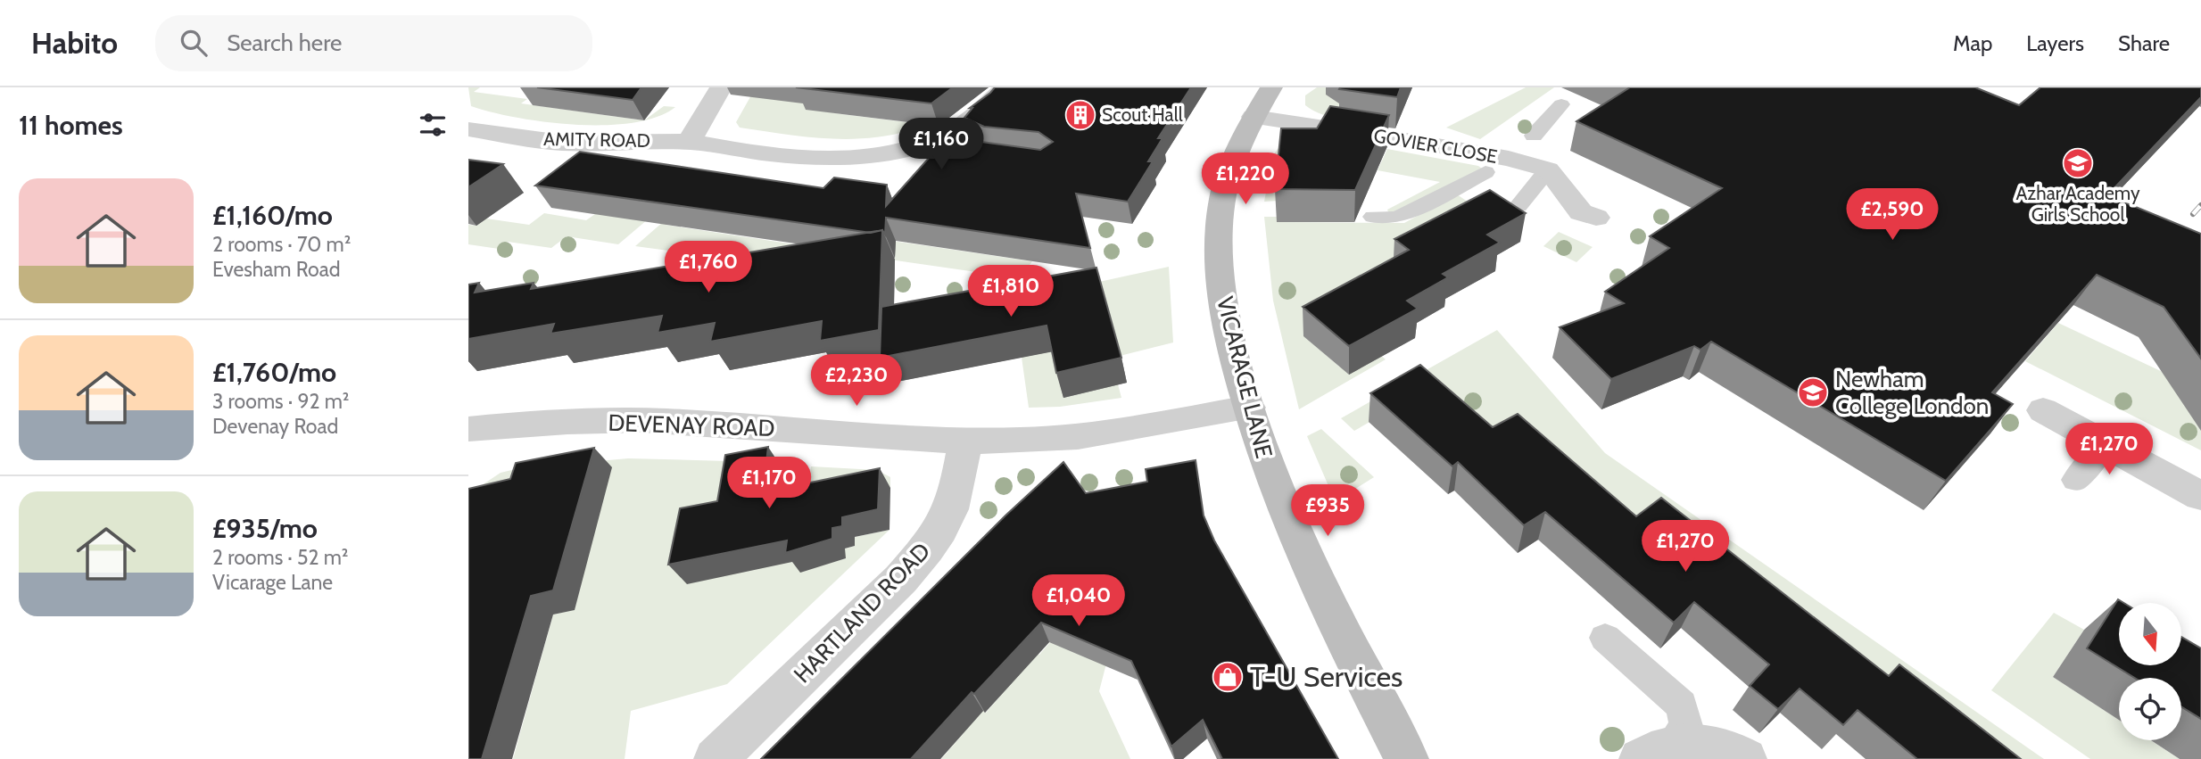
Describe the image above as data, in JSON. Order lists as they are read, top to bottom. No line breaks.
{"streets":{"main road":["VICARAGE LANE"],"street":["AMITY ROAD","GOVIER CLOSE","DEVENAY ROAD","HARTLAND ROAD"]},"crossings":[["GOVIER CLOSE","VICARAGE LANE"],["VICARAGE LANE","DEVENAY ROAD"],["DEVENAY ROAD","HARTLAND ROAD"]],"places":{"building":["Scout Hall"],"school or university":["Azhar Academy Girls School","Newham College London"],"shop":["T-U Services"]},"north":"bottom","page":{"header":"Habito","search":"Search here","nav":["Map","Layers","Share"],"heading":"11 homes","price":["£1,160","£1,220","£2,590","£1,760","£1,810","£2,230","£1,270","£1,170","£935","£1,270","£1,040"],"list":[{"name":"£1,160/mo","note":"2 rooms · 70 m² · Evesham Road"},{"name":"£1,760/mo","note":"3 rooms · 92 m² · Devenay Road"},{"name":"£935/mo","note":"2 rooms · 52 m² · Vicarage Lane"}]}}
